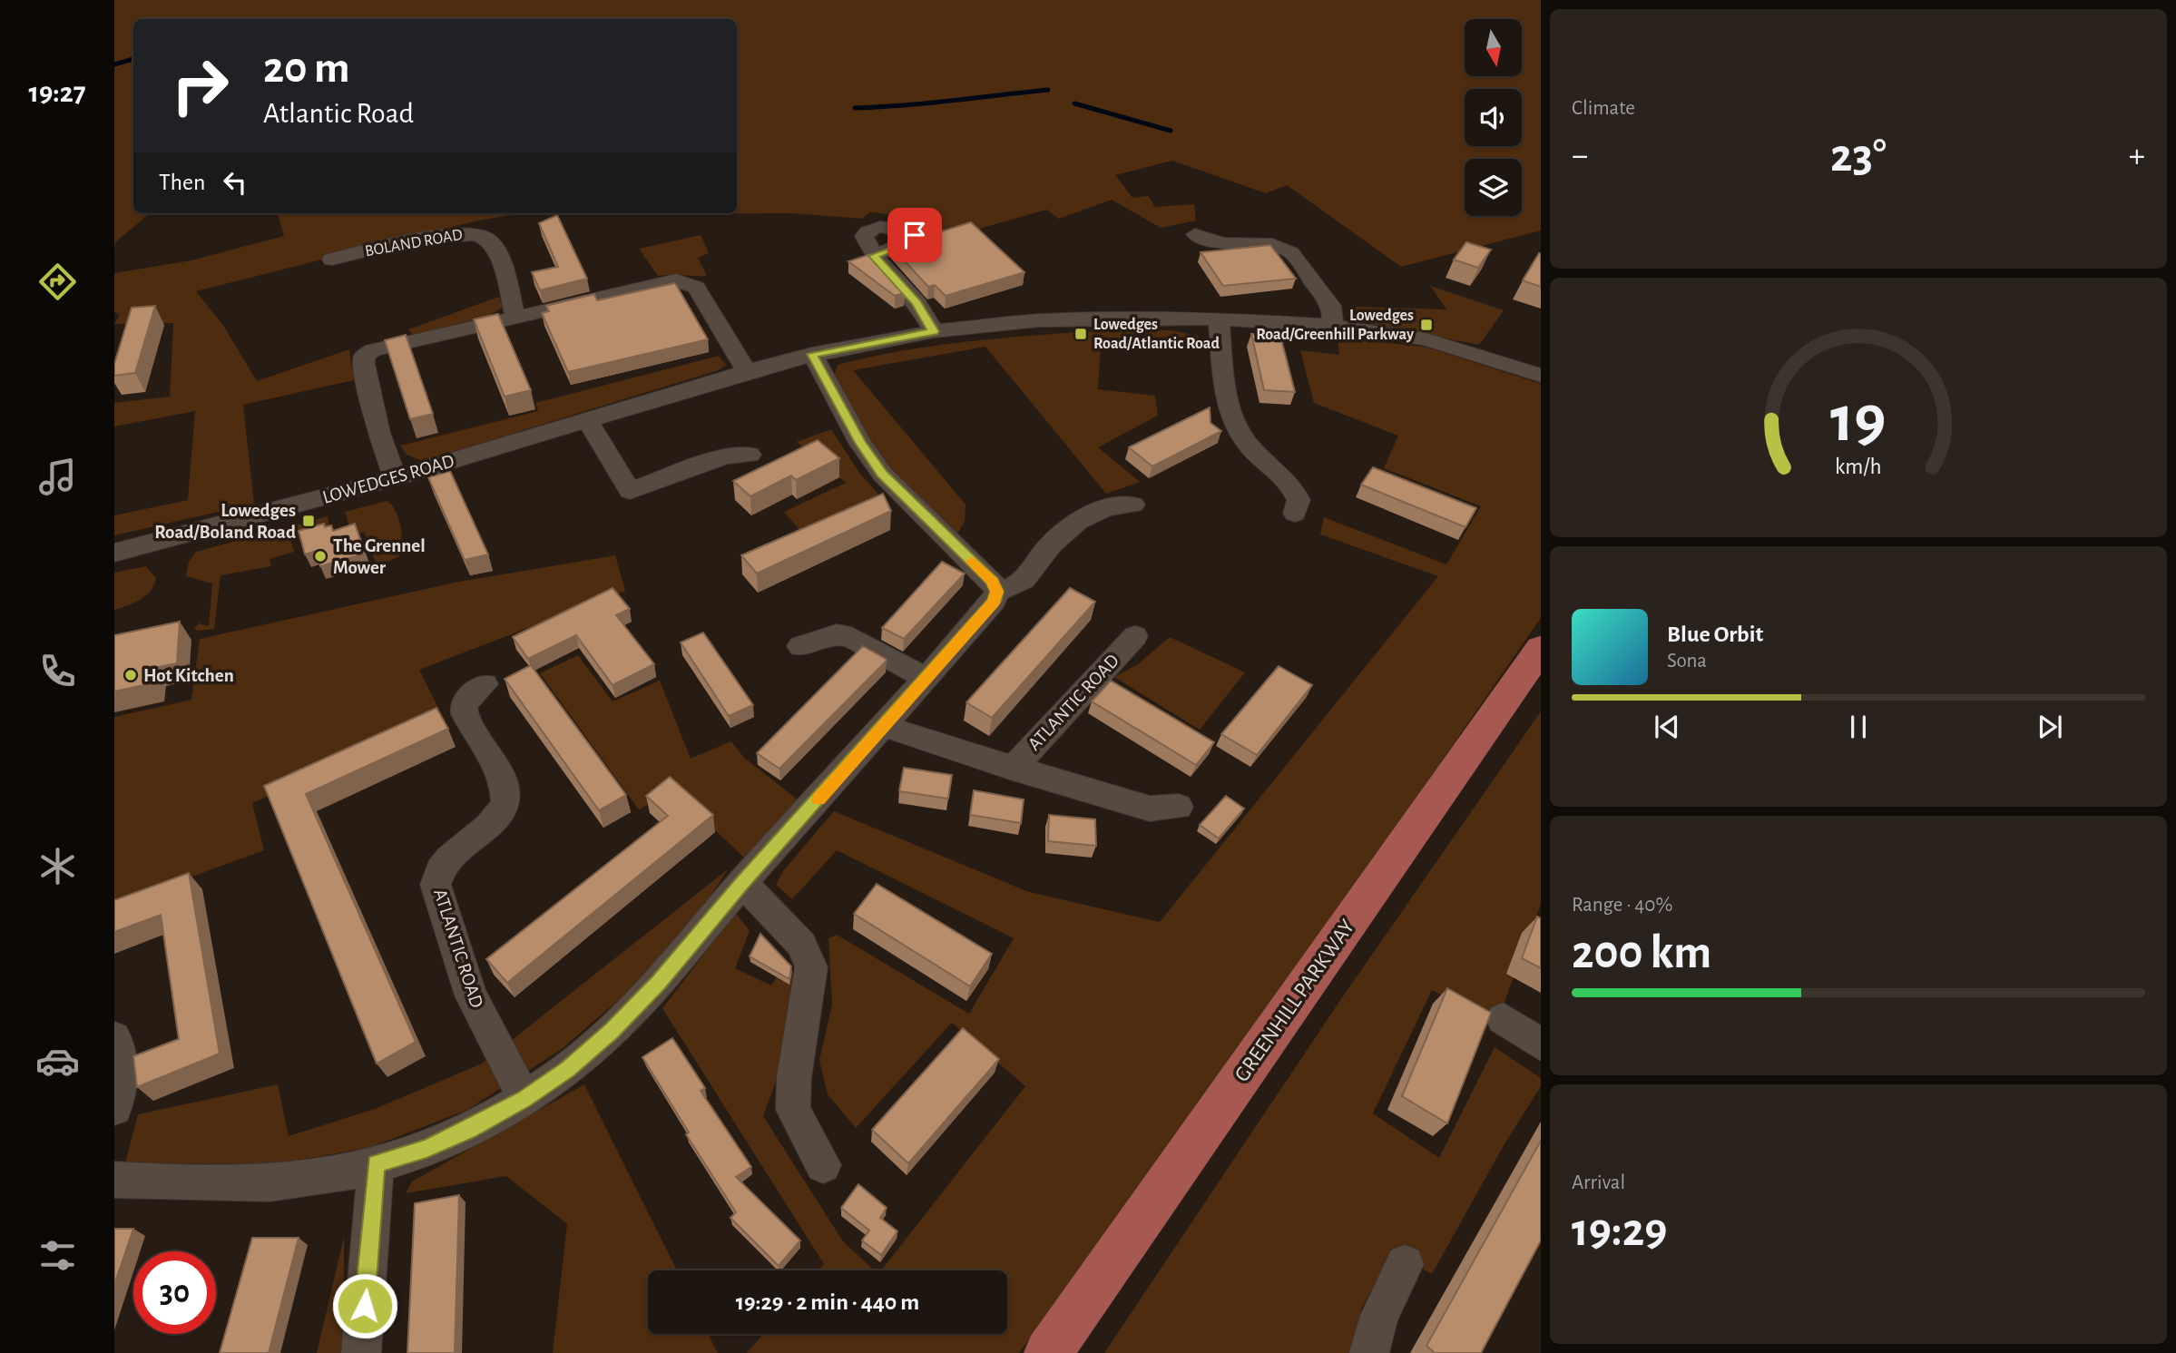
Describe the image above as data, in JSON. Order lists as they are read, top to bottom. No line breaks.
{"streets":{"main road":["GREENHILL PARKWAY"],"street":["BOLAND ROAD","LOWEDGES ROAD","ATLANTIC ROAD"]},"places":{"transit":["Lowedges Road/Greenhill Parkway","Lowedges Road/Atlantic Road","Lowedges Road/Boland Road"],"other":["The Grennel Mower","Hot Kitchen"]},"north":"bottom","page":{"tabs":"19:27","tile":["Climate",["Range · 40%","200 km"],["Arrival","19:29"]],"turn":["20 m","Atlantic Road"],"heat":["−","23°","+"],"then":"Then","song":["Blue Orbit","Sona"],"limit":"30","trip":"19:29 · 2 min · 440 m","gauge":["19","km/h"]}}
